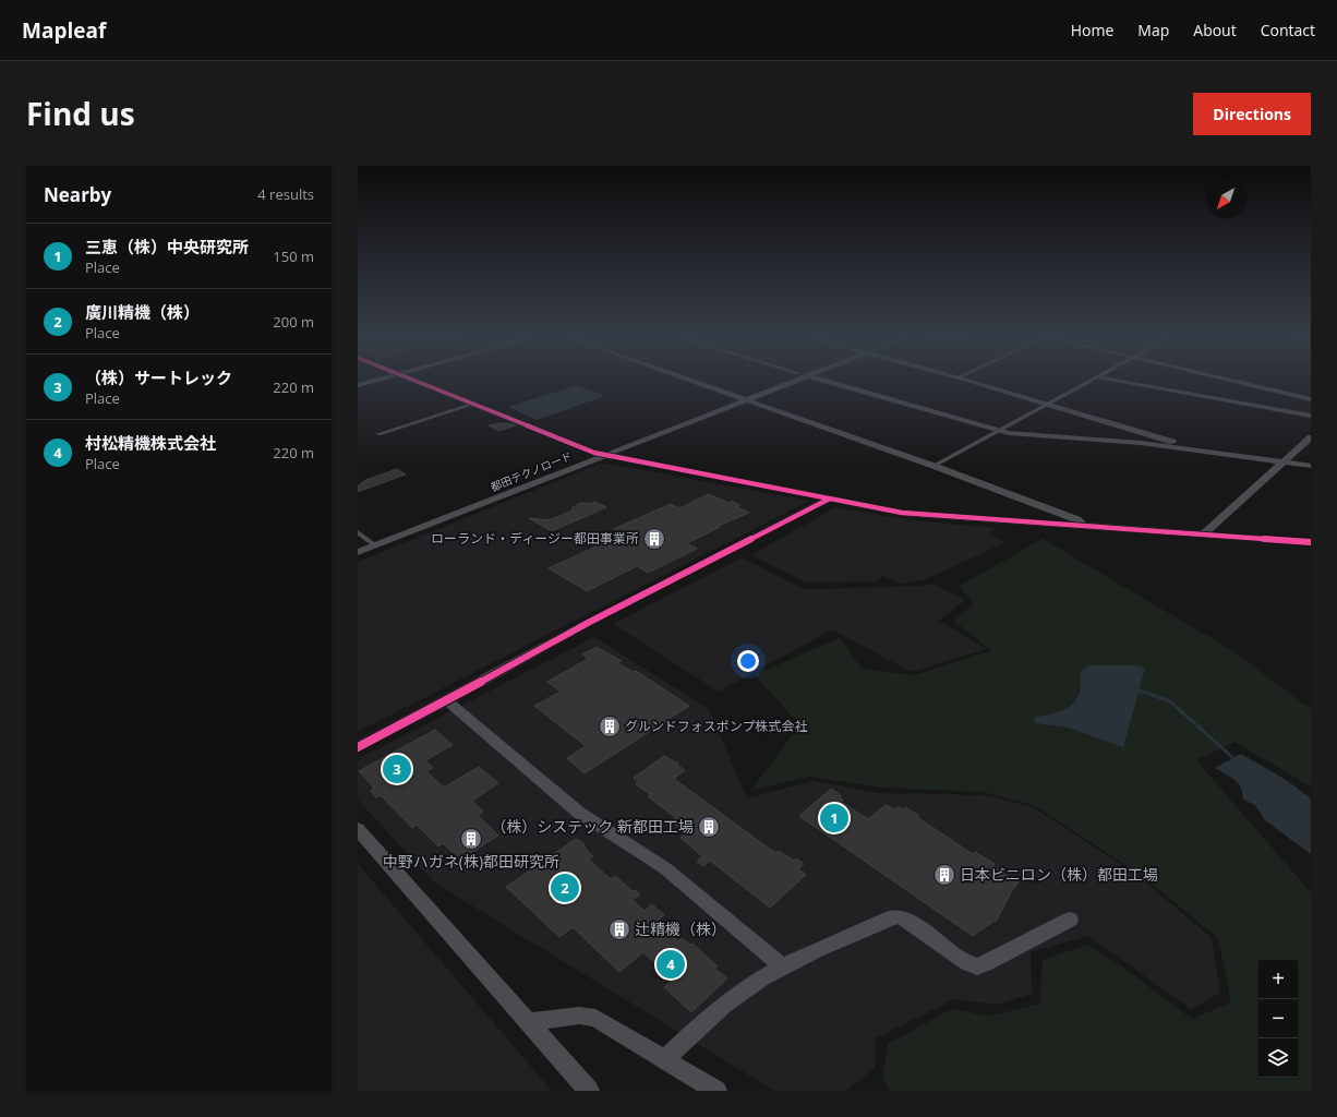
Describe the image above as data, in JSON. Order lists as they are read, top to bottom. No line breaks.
{"streets":{"street":["都田テクノロード"]},"places":{"building":["ローランド・ディージー都田事業所","グルンドフォスポンプ株式会社","（株）システック 新都田工場","中野ハガネ(株)都田研究所","日本ビニロン（株）都田工場","辻精機（株）"]},"north":"bottom left","page":{"header":"Mapleaf","nav":["Home","Map","About","Contact"],"title":"Find us","buttons":"Directions","heading":["Nearby","4 results"],"list":[{"mark":"1","name":"三恵（株）中央研究所","note":"Place","value":"150 m"},{"mark":"2","name":"廣川精機（株）","note":"Place","value":"200 m"},{"mark":"3","name":"（株）サートレック","note":"Place","value":"220 m"},{"mark":"4","name":"村松精機株式会社","note":"Place","value":"220 m"}],"pins":["3","1","2","4"],"map_buttons":["+","−"]}}
